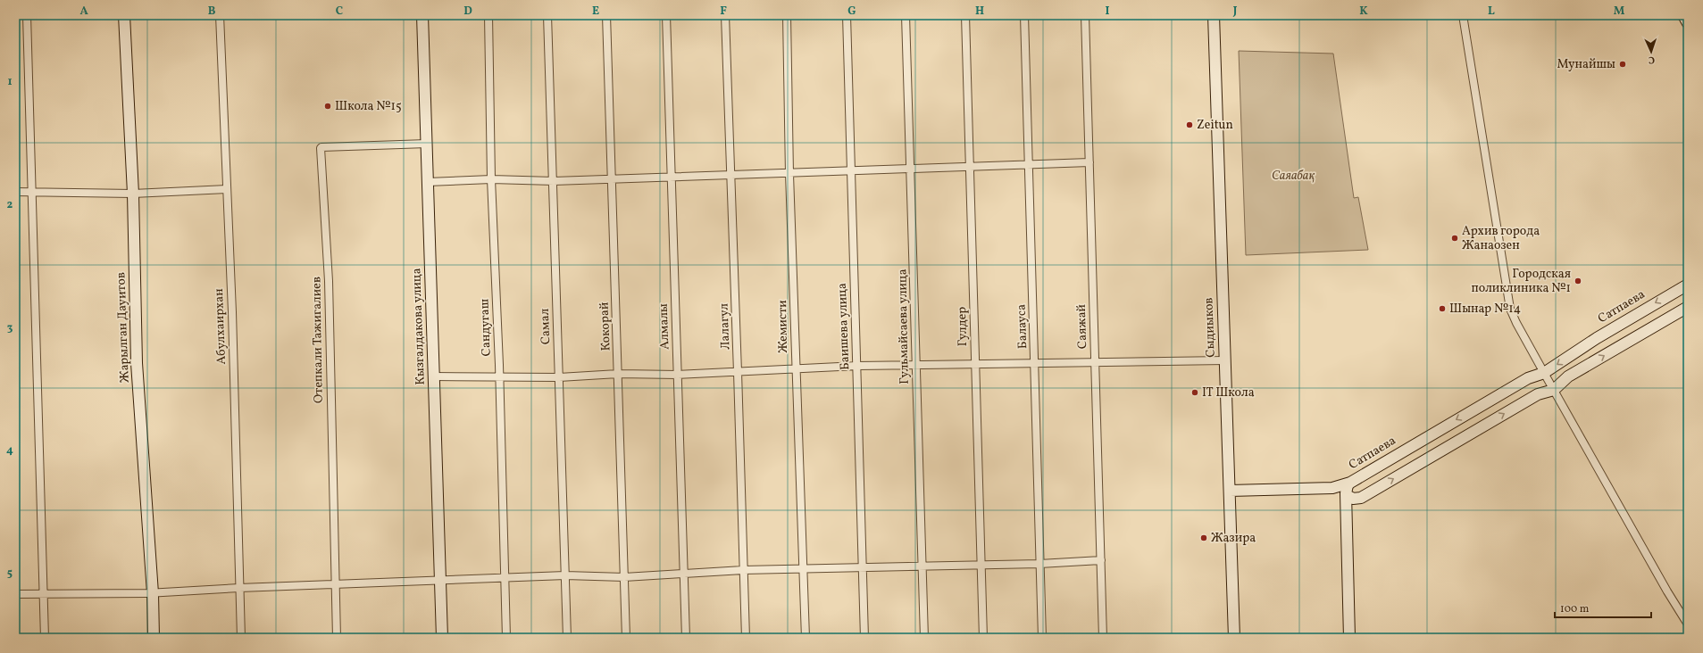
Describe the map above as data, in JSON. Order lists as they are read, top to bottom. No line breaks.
{"streets":{"street":["Сатпаева","Абулхаирхан","Кызгалдакова улица","Самал","Кокорай","Алмалы","Лалагул","Жемисти","Баишева улица","Гульмайсаева улица","Гулдер","Балауса","Саяжай","Жарылган Дауитов","Сандугаш","Сыдиыков","Отепкали Тажигалиев"]},"crossings":[["Кызгалдакова улица","Отепкали Тажигалиев"]],"parks":["Саяабақ"],"places":["Мунайшы","Школа №15","Zeitun","Архив города Жанаозен","Городская поликлиника №1","Шынар №14","IT Школа","Жазира"],"scale_bar":"100 m","north":"bottom","grid":{"columns":["A","B","C","D","E","F","G","H","I","J","K","L","M"],"rows":["1","2","3","4","5"]}}
